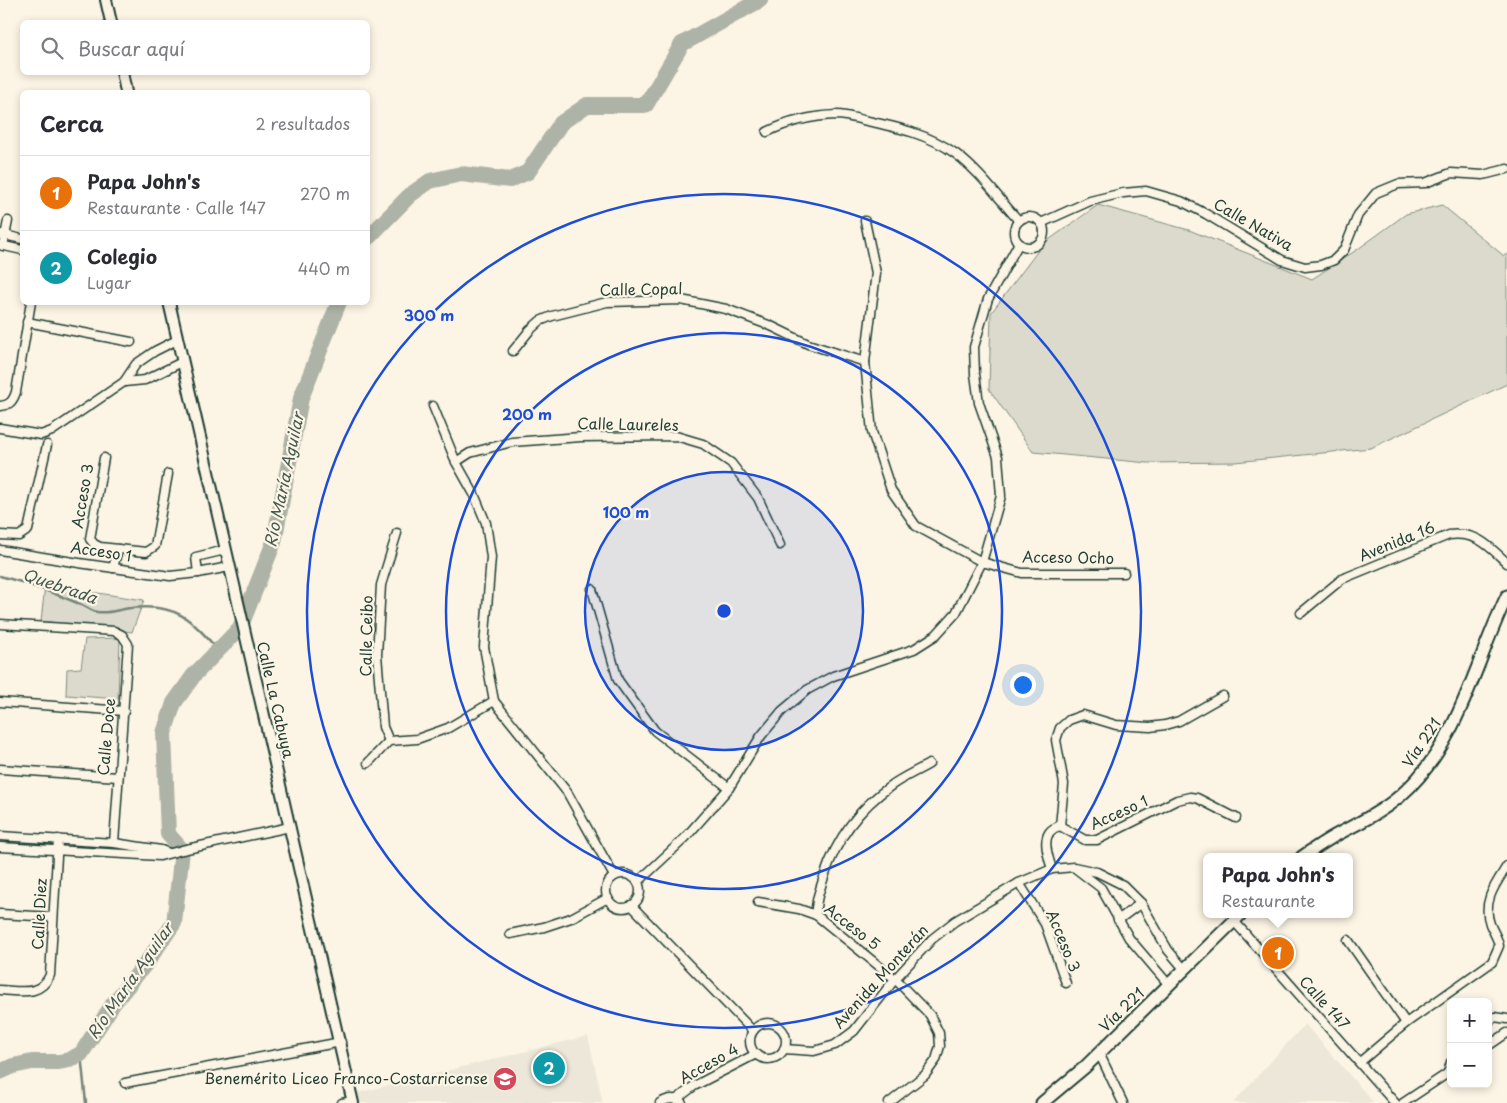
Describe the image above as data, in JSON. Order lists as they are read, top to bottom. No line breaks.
{"streets":{"main road":["Vía 221"],"street":["Calle Nativa","Calle Copal","Calle Laureles","Acceso 3","Avenida 16","Acceso 1","Acceso Ocho","Calle Ceibo","Calle La Cabuya","Calle Doce","Calle Diez","Acceso 5","Avenida Monterán","Calle 147","Acceso 4"]},"crossings":[["Calle Copal","Acceso Ocho"],["Acceso 3","Avenida Monterán"],["Acceso 1","Calle La Cabuya"],["Vía 221","Avenida Monterán"],["Vía 221","Calle 147"],["Acceso 5","Avenida Monterán"],["Avenida Monterán","Acceso 4"]],"water":["Río María Aguilar","Quebrada"],"places":{"school or university":["Benemérito Liceo Franco-Costarricense"]},"page":{"search":"Buscar aquí","heading":["Cerca","2 resultados"],"list":[{"mark":"1","name":"Papa John's","note":"Restaurante · Calle 147","value":"270 m"},{"mark":"2","name":"Colegio","note":"Lugar","value":"440 m"}],"popup":["Papa John's","Restaurante"],"pins":["1","2"],"map_buttons":["+","−"]},"rings":["300 m","200 m","100 m"]}
